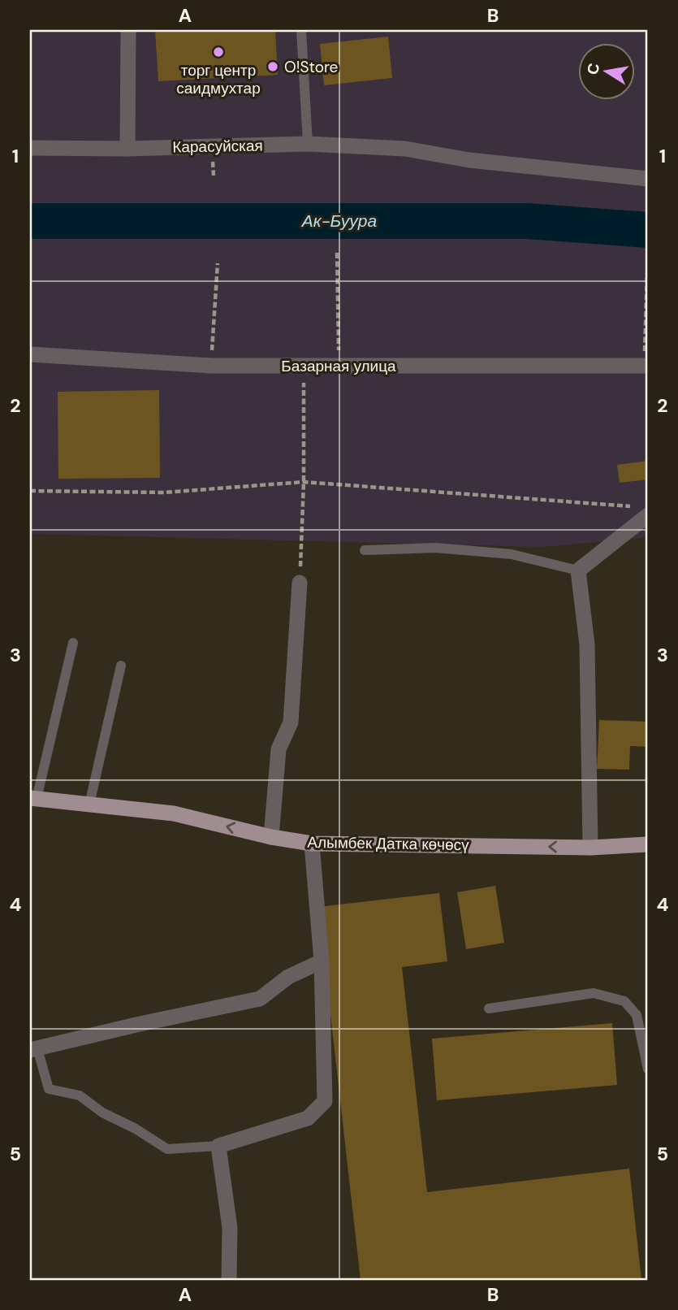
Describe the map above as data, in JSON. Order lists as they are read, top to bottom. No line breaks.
{"streets":{"main road":["Алымбек Датка көчөсү"],"street":["Карасуйская","Базарная улица"]},"one_way":["Алымбек Датка көчөсү"],"water":["Ак-Буура"],"places":["торг центр саидмухтар","O!Store"],"north":"left","grid":{"columns":["A","B"],"rows":["1","2","3","4","5"]}}
